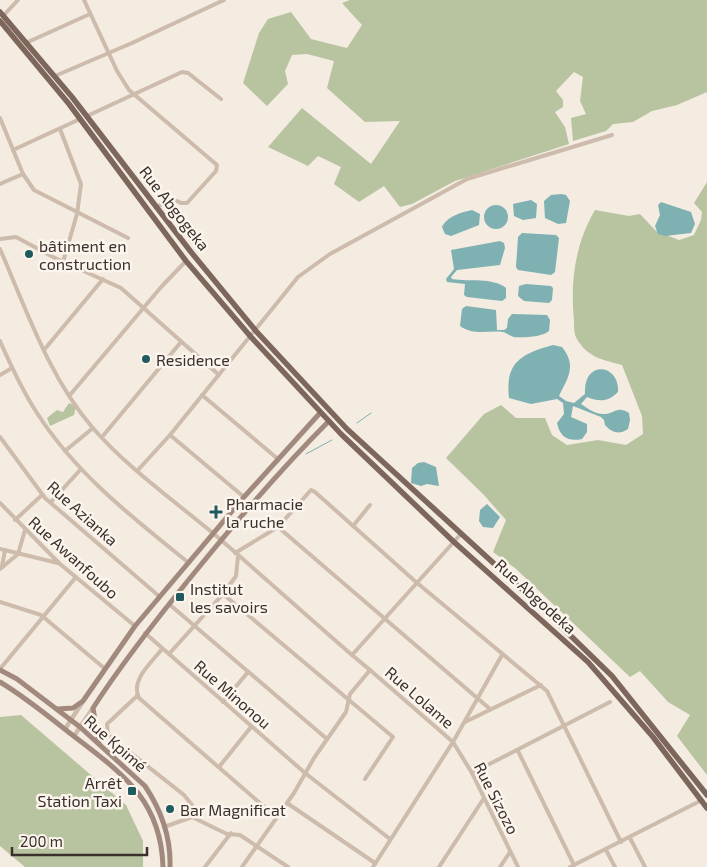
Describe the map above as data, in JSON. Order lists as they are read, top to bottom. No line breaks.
{"streets":{"main road":["Rue Abgogeka","Rue Abgodeka","Rue Kpimé"],"street":["Rue Azianka","Rue Awanfoubo","Rue Minonou","Rue Lolame","Rue Sizozo"]},"crossings":[["Rue Abgogeka","Rue Abgodeka"],["Rue Lolame","Rue Sizozo"]],"places":{"other":["bâtiment en construction","Residence","Bar Magnificat"],"health":["Pharmacie la ruche"],"transit":["Institut les savoirs","Arrêt Station Taxi"]},"scale_bar":"200 m"}
